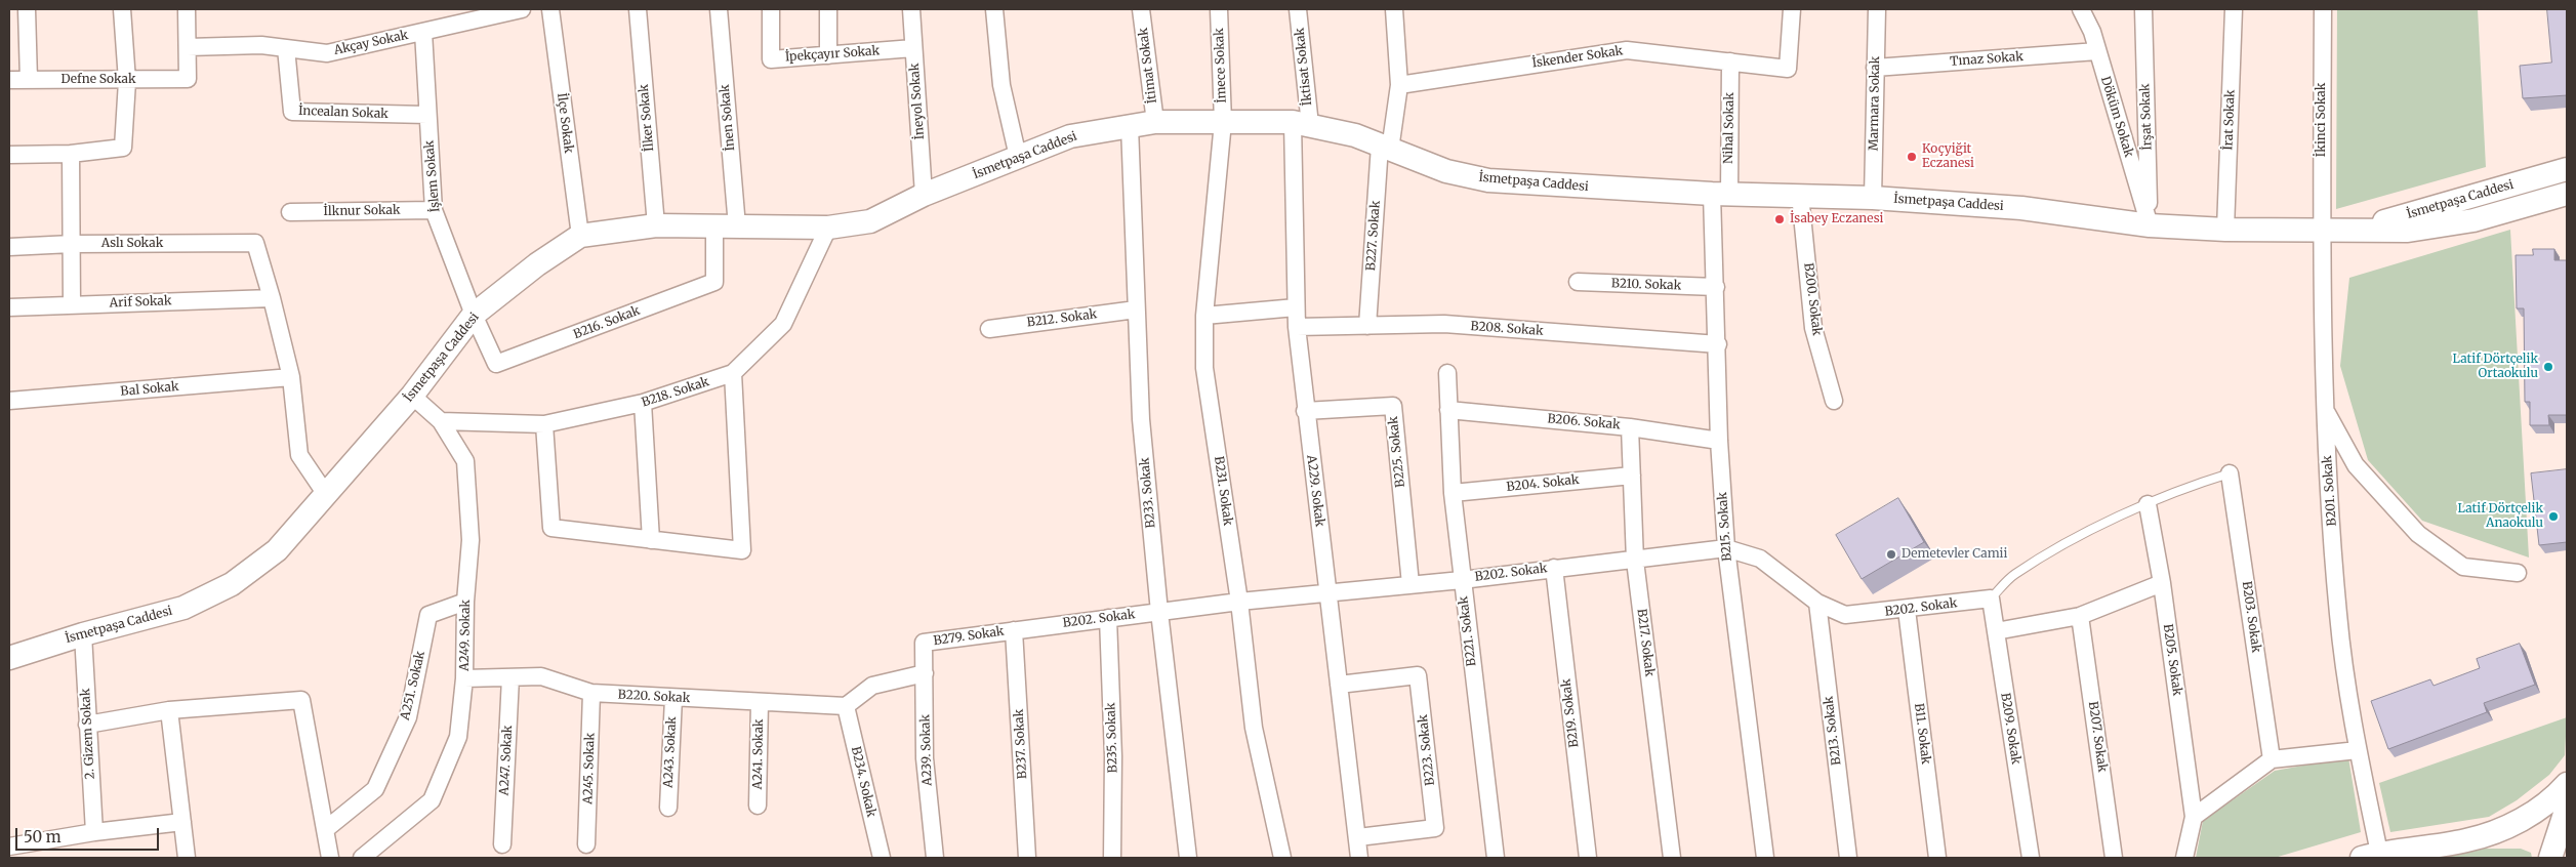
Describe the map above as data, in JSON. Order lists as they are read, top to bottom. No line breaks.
{"streets":{"main road":["İsmetpaşa Caddesi"],"street":["Akçay Sokak","İpekçayır Sokak","İskender Sokak","Tınaz Sokak","İtimat Sokak","İmece Sokak","İktisat Sokak","Defne Sokak","İneyol Sokak","Marmara Sokak","İncealan Sokak","Döküm Sokak","İrşat Sokak","İlker Sokak","İnen Sokak","İrat Sokak","İkinci Sokak","İlçe Sokak","Nihal Sokak","İşlem Sokak","İlknur Sokak","B227. Sokak","Aslı Sokak","B210. Sokak","B200. Sokak","Arif Sokak","B212. Sokak","B216. Sokak","B208. Sokak","Bal Sokak","B218. Sokak","B206. Sokak","B225. Sokak","B204. Sokak","B231. Sokak","A229. Sokak","B201. Sokak","B233. Sokak","B215. Sokak","B202. Sokak","B203. Sokak","B221. Sokak","A249. Sokak","B279. Sokak","B217. Sokak","B205. Sokak","A251. Sokak","B220. Sokak","B219. Sokak","B209. Sokak","B213. Sokak","2. Gizem Sokak","B11. Sokak","B207. Sokak","B235. Sokak","B237. Sokak","A239. Sokak","B223. Sokak","A243. Sokak","A241. Sokak","A247. Sokak","A245. Sokak","B234. Sokak"]},"crossings":[["Akçay Sokak","Defne Sokak"],["Akçay Sokak","İncealan Sokak"],["Akçay Sokak","İşlem Sokak"],["İpekçayır Sokak","İneyol Sokak"],["İskender Sokak","Nihal Sokak"],["İskender Sokak","B227. Sokak"],["Tınaz Sokak","Marmara Sokak"],["Tınaz Sokak","Döküm Sokak"],["İtimat Sokak","İsmetpaşa Caddesi"],["İmece Sokak","İsmetpaşa Caddesi"],["İmece Sokak","B231. Sokak"],["İktisat Sokak","İsmetpaşa Caddesi"],["İktisat Sokak","A229. Sokak"],["İneyol Sokak","İsmetpaşa Caddesi"],["Marmara Sokak","İsmetpaşa Caddesi"],["İncealan Sokak","İşlem Sokak"],["Döküm Sokak","İrşat Sokak"],["Döküm Sokak","İsmetpaşa Caddesi"],["İrşat Sokak","İsmetpaşa Caddesi"],["İlker Sokak","İsmetpaşa Caddesi"],["İnen Sokak","İsmetpaşa Caddesi"],["İrat Sokak","İsmetpaşa Caddesi"],["İkinci Sokak","İsmetpaşa Caddesi"],["İkinci Sokak","B201. Sokak"],["İlçe Sokak","İsmetpaşa Caddesi"],["Nihal Sokak","İsmetpaşa Caddesi"],["Nihal Sokak","B215. Sokak"],["İsmetpaşa Caddesi","İşlem Sokak"],["İsmetpaşa Caddesi","B227. Sokak"],["İsmetpaşa Caddesi","B200. Sokak"],["İsmetpaşa Caddesi","B216. Sokak"],["İsmetpaşa Caddesi","B218. Sokak"],["İsmetpaşa Caddesi","B231. Sokak"],["İsmetpaşa Caddesi","A229. Sokak"],["İsmetpaşa Caddesi","B201. Sokak"],["İsmetpaşa Caddesi","B233. Sokak"],["İsmetpaşa Caddesi","B215. Sokak"],["İsmetpaşa Caddesi","A249. Sokak"],["İsmetpaşa Caddesi","2. Gizem Sokak"],["İşlem Sokak","İlknur Sokak"],["İşlem Sokak","B216. Sokak"],["B227. Sokak","B208. Sokak"],["Aslı Sokak","Arif Sokak"],["B210. Sokak","B215. Sokak"],["B212. Sokak","B233. Sokak"],["B208. Sokak","A229. Sokak"],["B208. Sokak","B215. Sokak"],["B218. Sokak","A249. Sokak"],["B206. Sokak","B215. Sokak"],["B206. Sokak","B221. Sokak"],["B206. Sokak","B217. Sokak"],["B225. Sokak","A229. Sokak"],["B225. Sokak","B202. Sokak"],["B204. Sokak","B221. Sokak"],["B204. Sokak","B217. Sokak"],["B231. Sokak","B202. Sokak"],["A229. Sokak","B202. Sokak"],["A229. Sokak","B223. Sokak"],["B233. Sokak","B202. Sokak"],["B215. Sokak","B202. Sokak"],["B202. Sokak","B221. Sokak"],["B202. Sokak","B279. Sokak"],["B202. Sokak","B217. Sokak"],["B202. Sokak","B219. Sokak"],["B202. Sokak","B209. Sokak"],["B202. Sokak","B213. Sokak"],["B202. Sokak","B11. Sokak"],["B202. Sokak","B235. Sokak"],["B202. Sokak","B237. Sokak"],["A249. Sokak","A251. Sokak"],["A249. Sokak","B220. Sokak"],["B279. Sokak","B237. Sokak"],["B279. Sokak","A239. Sokak"],["B220. Sokak","A243. Sokak"],["B220. Sokak","A241. Sokak"],["B220. Sokak","A247. Sokak"],["B220. Sokak","A245. Sokak"],["B220. Sokak","B234. Sokak"]],"places":["Koçyiğit Eczanesi","İsabey Eczanesi","Latif Dörtçelik Ortaokulu","Latif Dörtçelik Anaokulu","Demetevler Camii"],"scale_bar":"50 m"}
